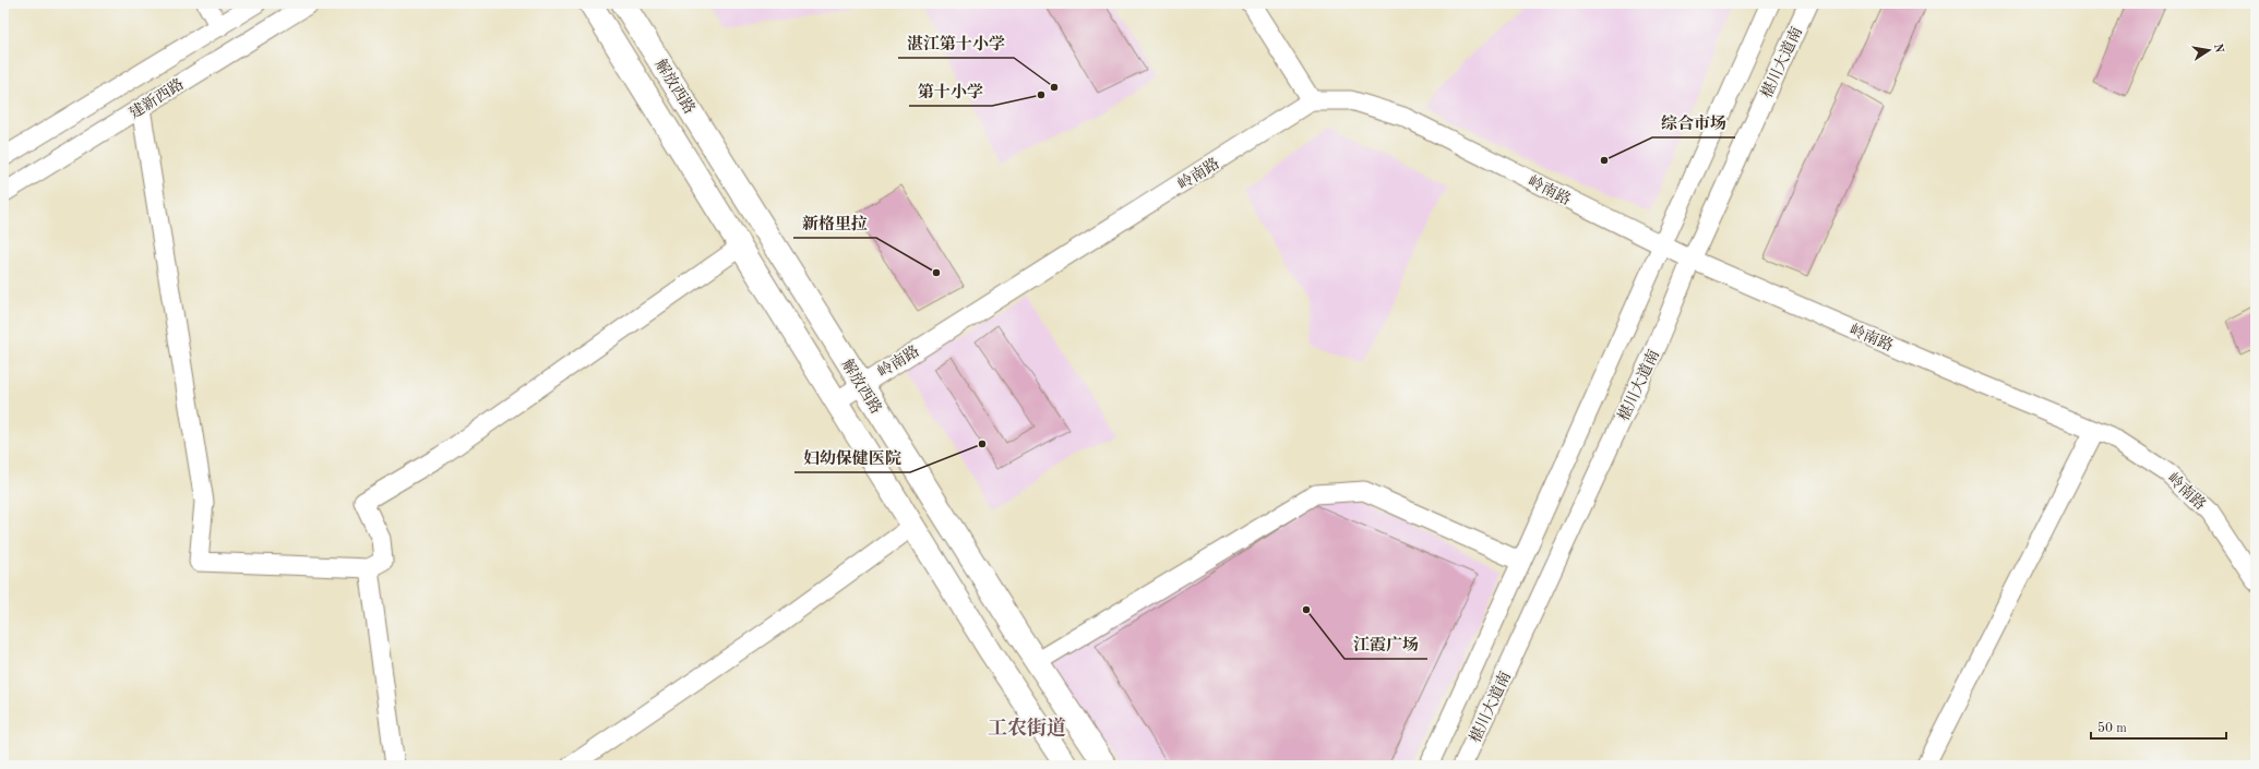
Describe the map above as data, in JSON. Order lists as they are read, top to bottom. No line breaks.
{"streets":{"main road":["解放西路"],"street":["椹川大道南","建新西路","岭南路"]},"crossings":[["椹川大道南","岭南路"],["解放西路","岭南路"]],"districts":["工农街道"],"places":["湛江第十小学","第十小学","综合市场","新格里拉","妇幼保健医院","江霞广场"],"scale_bar":"50 m","north":"right"}
